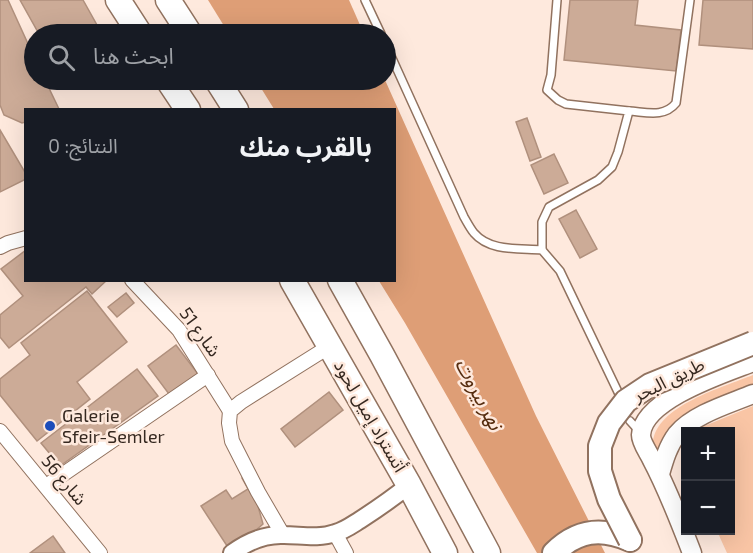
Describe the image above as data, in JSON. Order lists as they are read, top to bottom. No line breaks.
{"streets":{"highway":["طريق البحر","أتستراد إميل لحود"],"street":["شارع 51","شارع 56"]},"water":["نهر بيروت"],"places":["Galerie Sfeir-Semler"],"page":{"search":"ابحث هنا","heading":["بالقرب منك","النتائج: 0"],"map_buttons":["+","−"]}}
